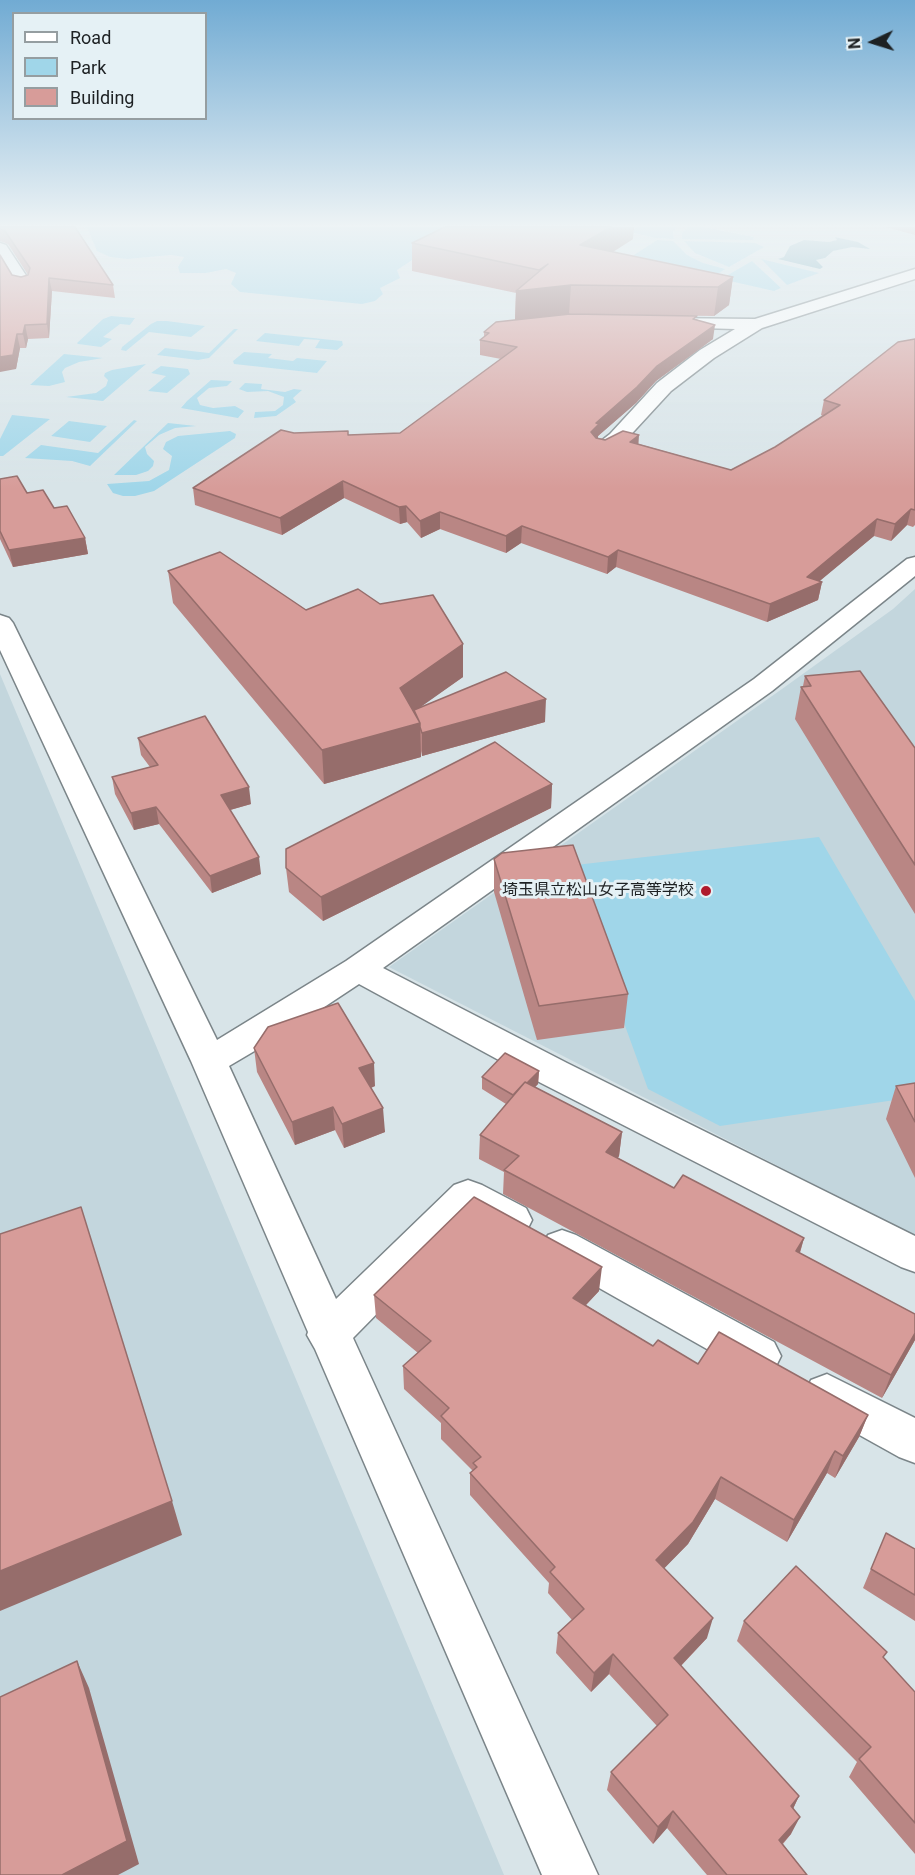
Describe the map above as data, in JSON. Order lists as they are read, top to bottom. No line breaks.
{"places":["埼玉県立松山女子高等学校"],"legend":["Road","Park","Building"],"north":"left"}
